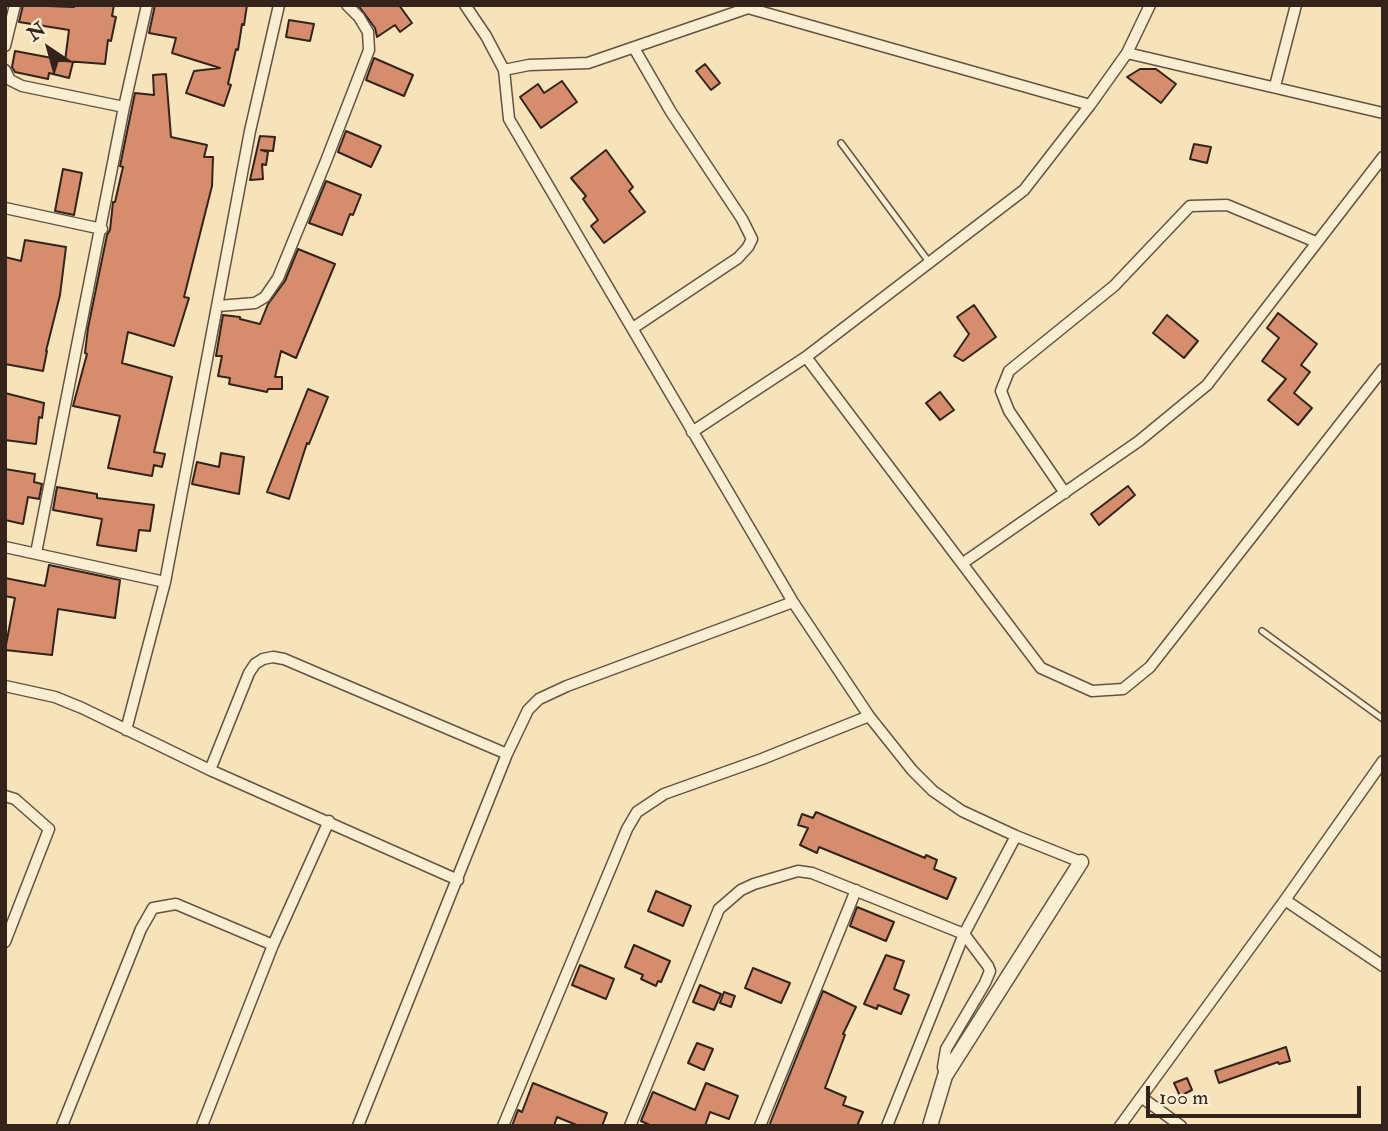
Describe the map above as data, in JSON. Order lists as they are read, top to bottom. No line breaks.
{"scale_bar":"100 m","north":"top left"}
